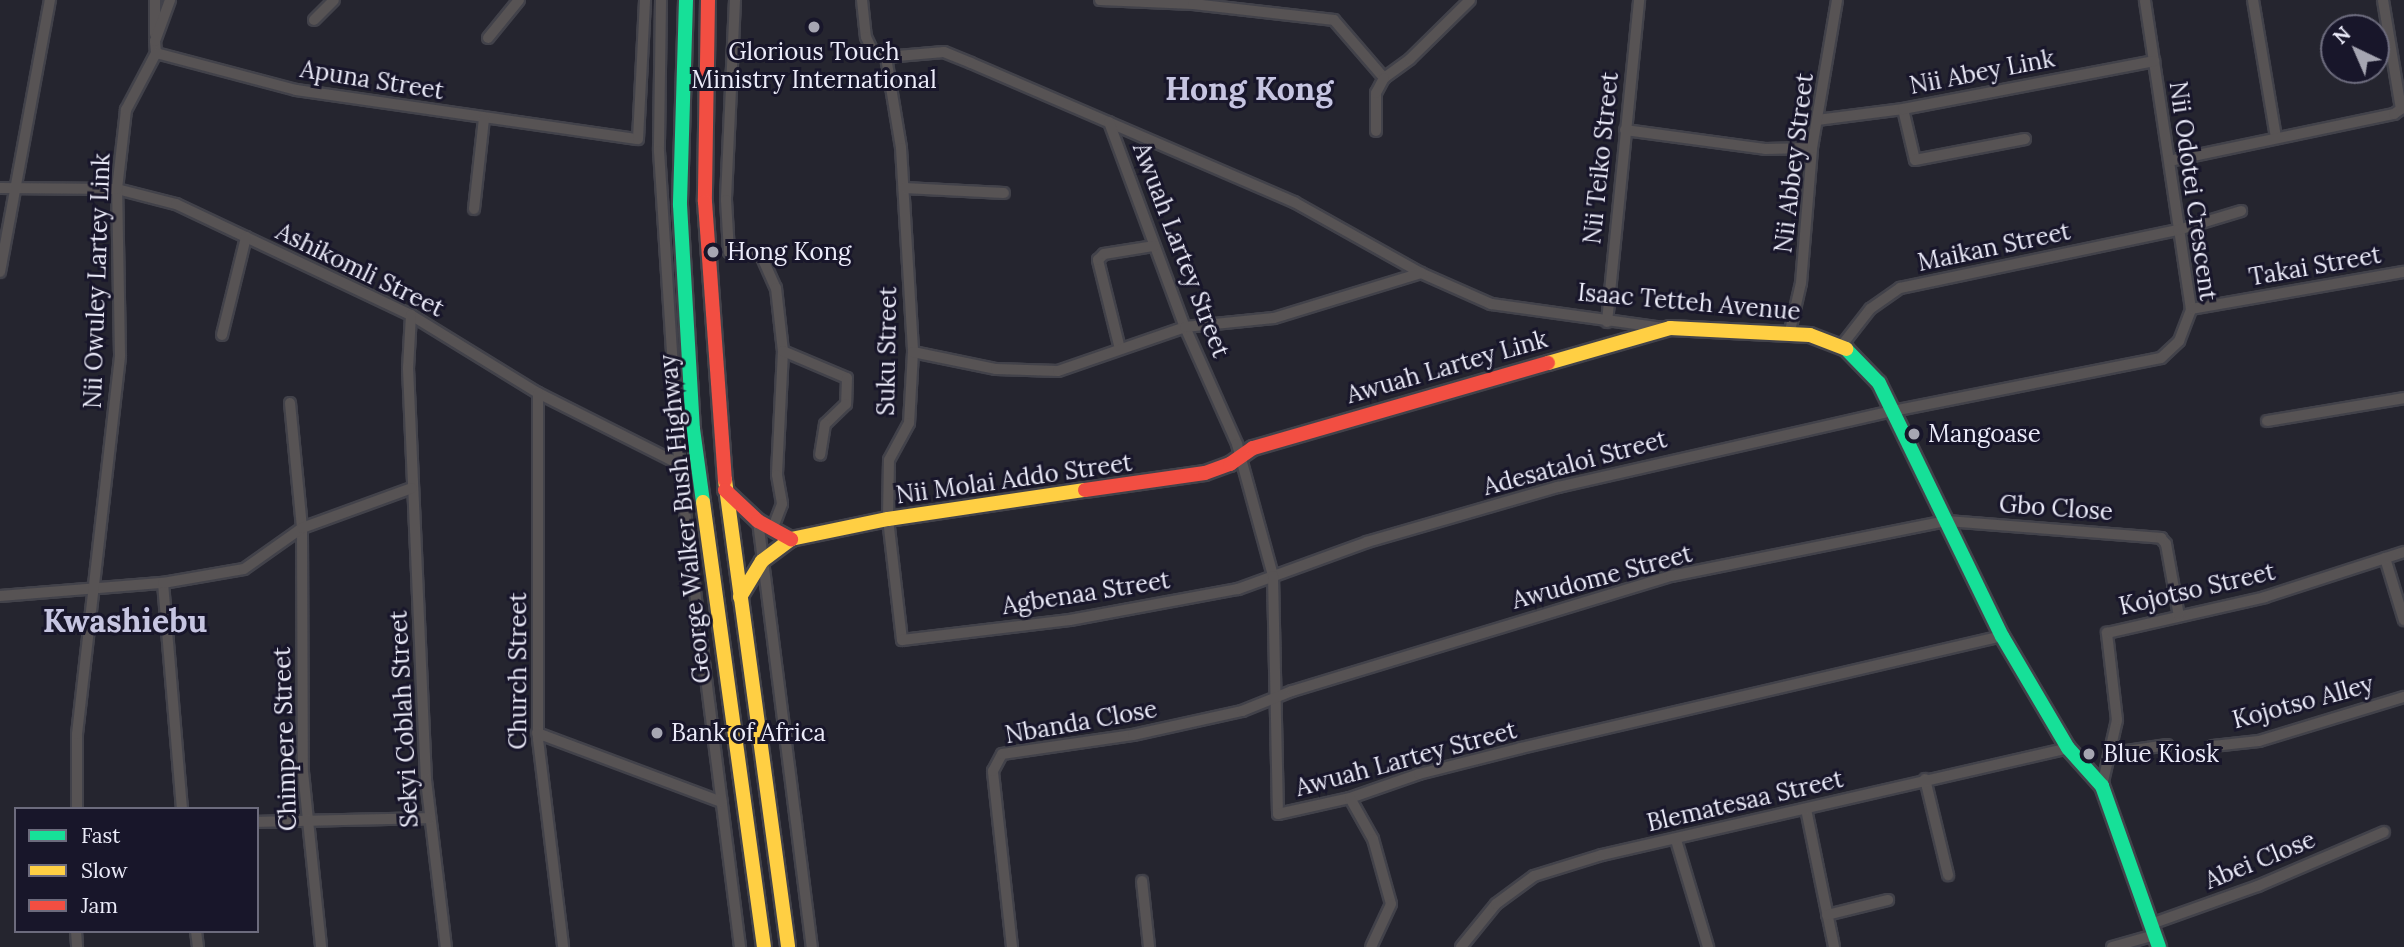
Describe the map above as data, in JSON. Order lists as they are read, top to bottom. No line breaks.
{"streets":{"main road":["Isaac Tetteh Avenue","Awuah Lartey Link","Nii Molai Addo Street","George Walker Bush Highway"],"street":["Nii Abey Link","Apuna Street","Nii Teiko Street","Nii Abbey Street","Nii Odotei Crescent","Maikan Street","Awuah Lartey Street","Takai Street","Ashikomli Street","Nii Owuley Lartey Link","Suku Street","Adesataloi Street","Gbo Close","Awudome Street","Kojotso Street","Agbenaa Street","Church Street","Kojotso Alley","Sekyi Coblah Street","Nbanda Close","Chimpere Street","Blematesaa Street","Abei Close"]},"crossings":[["Nii Abey Link","Nii Abbey Street"],["Nii Abey Link","Nii Odotei Crescent"],["Apuna Street","Nii Owuley Lartey Link"],["Nii Teiko Street","Isaac Tetteh Avenue"],["Nii Abbey Street","Isaac Tetteh Avenue"],["Nii Odotei Crescent","Maikan Street"],["Nii Odotei Crescent","Takai Street"],["Nii Odotei Crescent","Isaac Tetteh Avenue"],["Nii Odotei Crescent","Adesataloi Street"],["Maikan Street","Isaac Tetteh Avenue"],["Awuah Lartey Street","Isaac Tetteh Avenue"],["Awuah Lartey Street","Awuah Lartey Link"],["Awuah Lartey Street","Adesataloi Street"],["Awuah Lartey Street","Nii Molai Addo Street"],["Awuah Lartey Street","Awudome Street"],["Awuah Lartey Street","Agbenaa Street"],["Awuah Lartey Street","Nbanda Close"],["Ashikomli Street","Nii Owuley Lartey Link"],["Ashikomli Street","Church Street"],["Ashikomli Street","Sekyi Coblah Street"],["Isaac Tetteh Avenue","Suku Street"],["Isaac Tetteh Avenue","Awuah Lartey Link"],["Isaac Tetteh Avenue","Adesataloi Street"],["Isaac Tetteh Avenue","Gbo Close"],["Isaac Tetteh Avenue","Awudome Street"],["Isaac Tetteh Avenue","Kojotso Street"],["Isaac Tetteh Avenue","Blematesaa Street"],["Isaac Tetteh Avenue","Abei Close"],["Suku Street","Nii Molai Addo Street"],["Suku Street","Agbenaa Street"],["Awuah Lartey Link","Nii Molai Addo Street"],["Adesataloi Street","Agbenaa Street"],["Nii Molai Addo Street","George Walker Bush Highway"],["Gbo Close","Awudome Street"],["Gbo Close","Kojotso Street"],["Awudome Street","Nbanda Close"]],"districts":["Hong Kong","Kwashiebu"],"places":["Glorious Touch Ministry International","Hong Kong","Mangoase","Bank of Africa","Blue Kiosk"],"legend":["Fast","Slow","Jam"],"north":"top left"}
